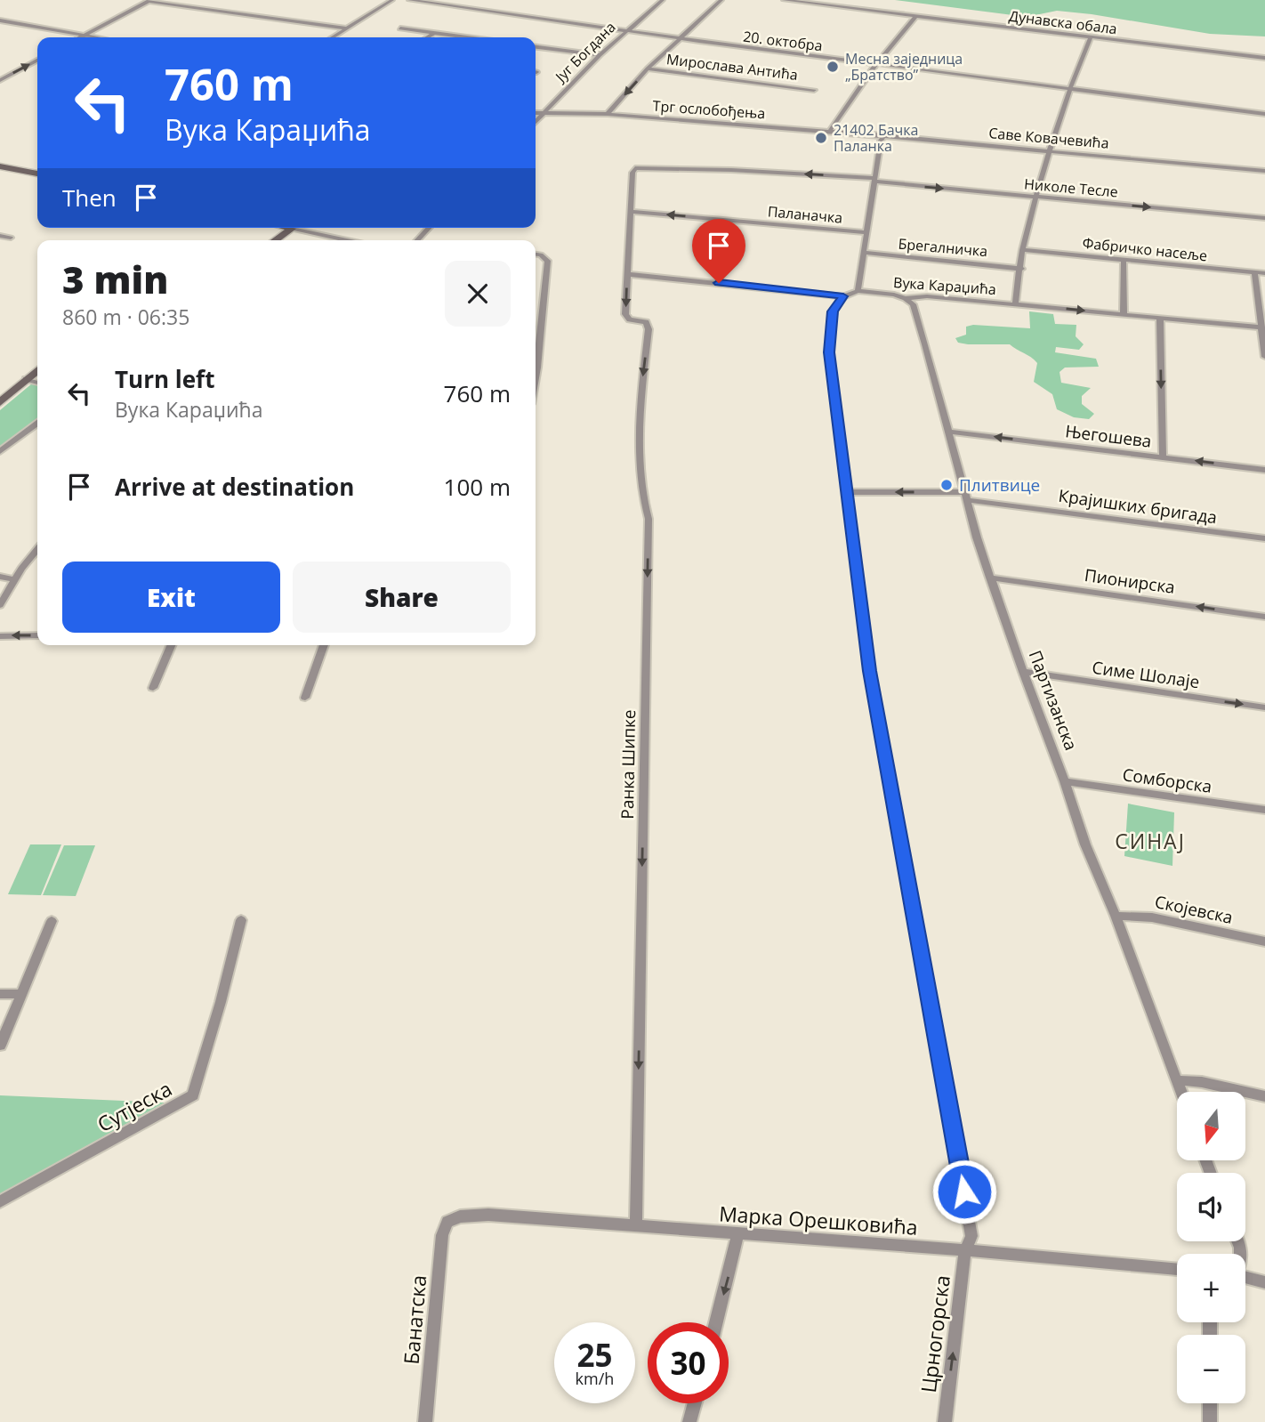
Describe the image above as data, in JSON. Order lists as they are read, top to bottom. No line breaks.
{"streets":{"street":["Дунавска обала","20. октобра","Југ Богдана","Мирослава Антића","Трг ослобођења","Саве Ковачевића","Николе Тесле","Паланачка","Брегалничка","Фабричко насеље","Вука Караџића","Његошева","Крајишких бригада","Пионирска","Симе Шолаје","Партизанска","Ранка Шипке","Сомборска","Скојевска","Сутјеска","Марка Орешковића","Банатска","Црногорска"]},"crossings":[["20. октобра","Југ Богдана"],["Југ Богдана","Трг ослобођења"],["Трг ослобођења","Саве Ковачевића"],["Николе Тесле","Паланачка"],["Вука Караџића","Партизанска"],["Вука Караџића","Ранка Шипке"],["Вука Караџића","Црногорска"],["Његошева","Партизанска"],["Крајишких бригада","Партизанска"],["Крајишких бригада","Црногорска"],["Пионирска","Партизанска"],["Симе Шолаје","Партизанска"],["Партизанска","Сомборска"],["Партизанска","Скојевска"],["Ранка Шипке","Марка Орешковића"],["Марка Орешковића","Банатска"],["Марка Орешковића","Црногорска"]],"one_way":["Паланачка","Његошева","Пионирска","Симе Шолаје","Ранка Шипке"],"districts":["СИНАЈ"],"places":["Месна заједница „Братство”","21402 Бачка Паланка","Плитвице"],"north":"bottom","page":{"turn":["760 m","Вука Караџића"],"then":"Then","heading":["3 min","860 m · 06:35"],"list":[{"name":"Turn left","note":"Вука Караџића","value":"760 m"},{"name":"Arrive at destination","value":"100 m"}],"buttons":["Exit","Share"],"map_buttons":["+","−"],"speed":"25 km/h","limit":"30"}}
